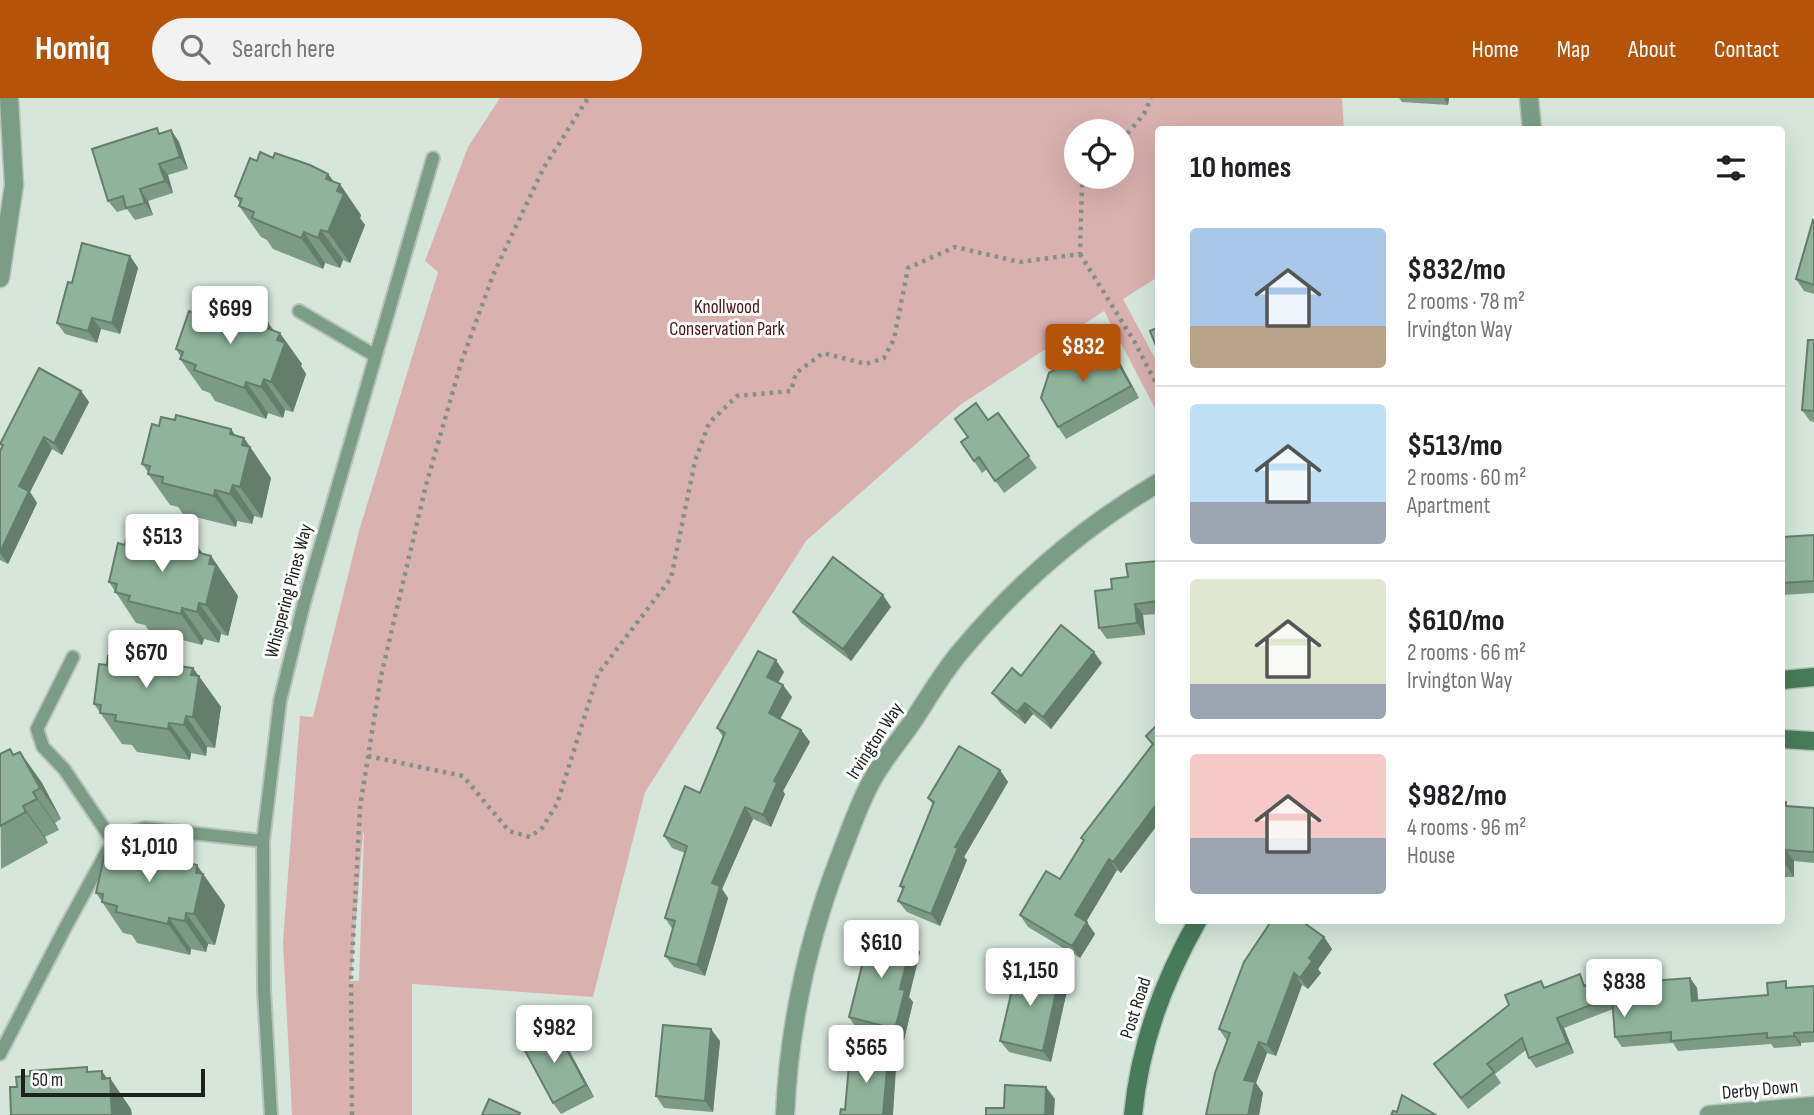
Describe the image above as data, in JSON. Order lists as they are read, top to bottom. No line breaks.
{"streets":{"street":["Irvington Way","Post Road","Derby Down"],"lane":["Whispering Pines Way"]},"parks":["Knollwood Conservation Park"],"scale_bar":"50 m","page":{"header":"Homiq","search":"Search here","nav":["Home","Map","About","Contact"],"heading":"10 homes","list":[{"name":"$832/mo","note":"2 rooms · 78 m² · Irvington Way"},{"name":"$513/mo","note":"2 rooms · 60 m² · Apartment"},{"name":"$610/mo","note":"2 rooms · 66 m² · Irvington Way"},{"name":"$982/mo","note":"4 rooms · 96 m² · House"}],"price":["$699","$832","$513","$670","$1,010","$610","$1,150","$838","$982","$565"],"scale":"50 m"}}
